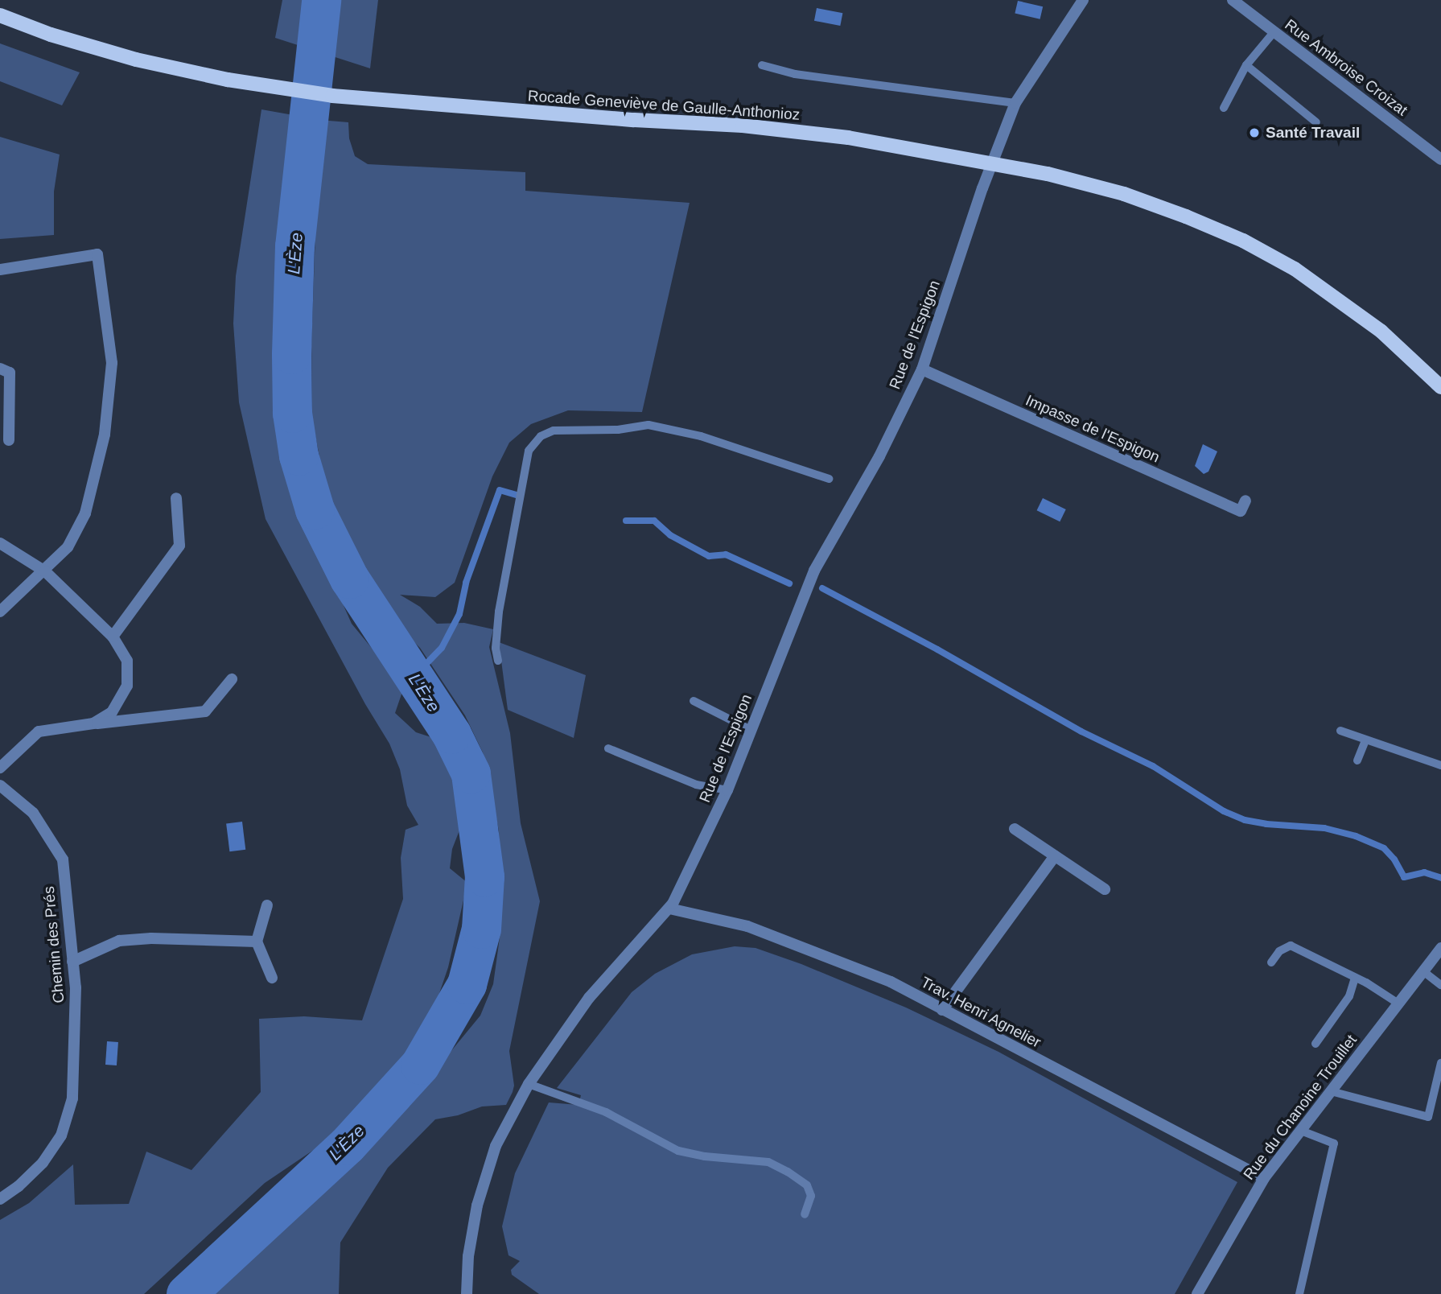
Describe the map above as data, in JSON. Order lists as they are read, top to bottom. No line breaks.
{"streets":{"main road":["Rocade Geneviève de Gaulle-Anthonioz"],"street":["Rue Ambroise Croizat","Rue de l'Espigon","Impasse de l'Espigon","Chemin des Prés","Trav. Henri Agnelier","Rue du Chanoine Trouillet"]},"crossings":[["Rue de l'Espigon","Impasse de l'Espigon"],["Rue de l'Espigon","Trav. Henri Agnelier"],["Trav. Henri Agnelier","Rue du Chanoine Trouillet"]],"water":["L'Èze"],"places":["Santé Travail"]}
